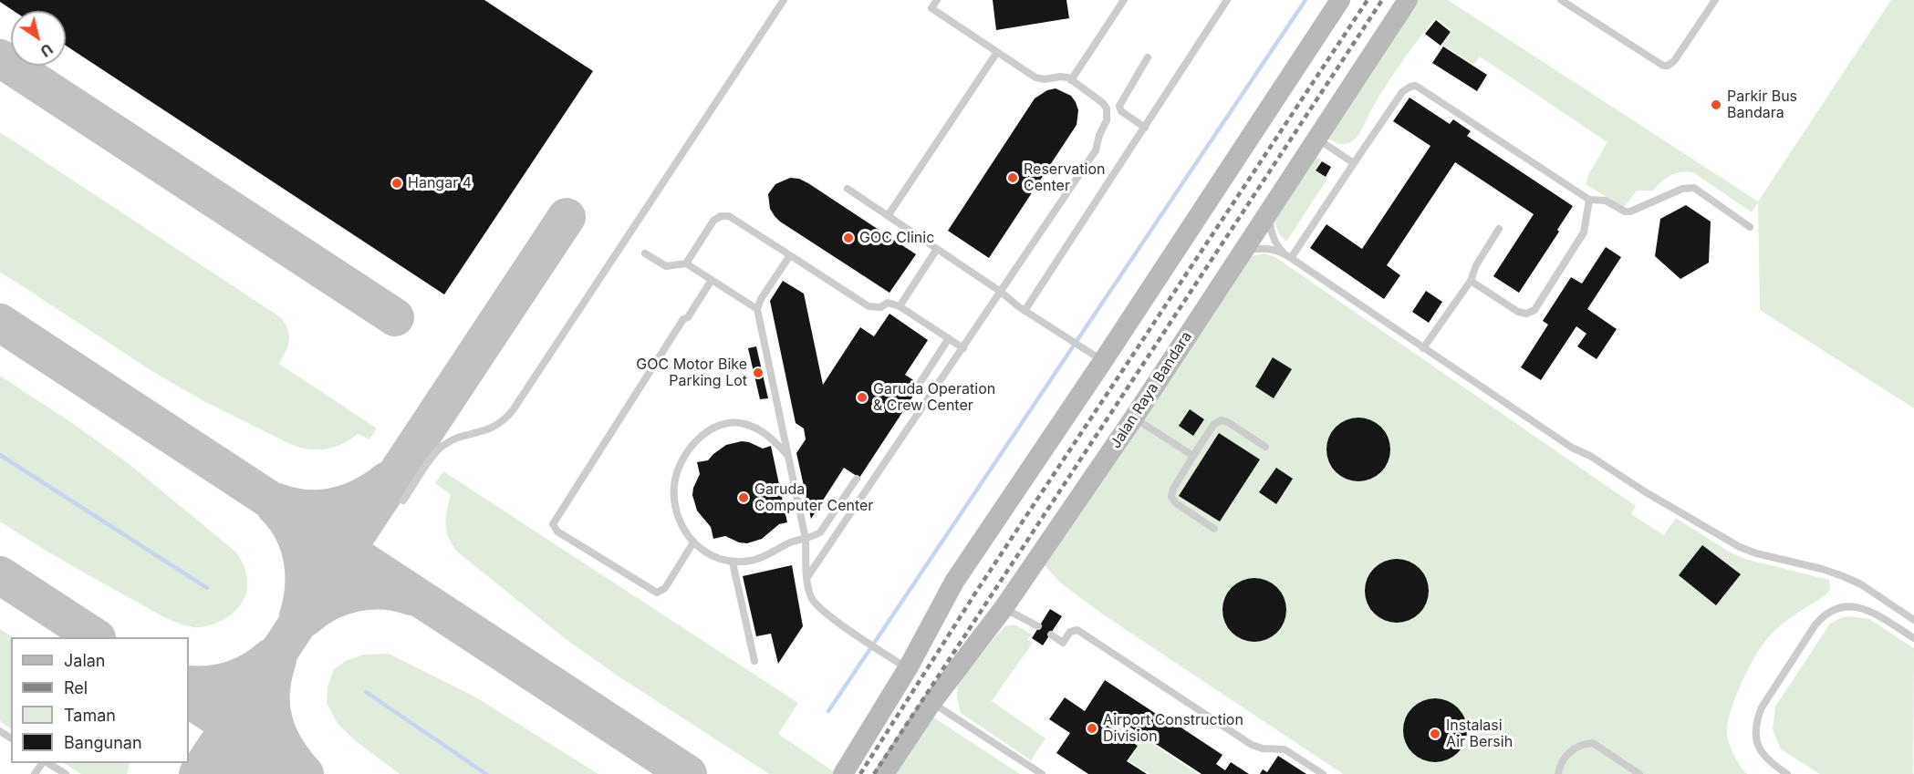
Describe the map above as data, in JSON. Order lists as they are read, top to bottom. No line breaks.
{"streets":{"street":["Jalan Raya Bandara"]},"places":["Parkir Bus Bandara","Reservation Center","Hangar 4","GOC Clinic","GOC Motor Bike Parking Lot","Garuda Operation & Crew Center","Garuda Computer Center","Airport Construction Division","Instalasi Air Bersih"],"legend":["Jalan","Rel","Taman","Bangunan"],"north":"bottom right"}
